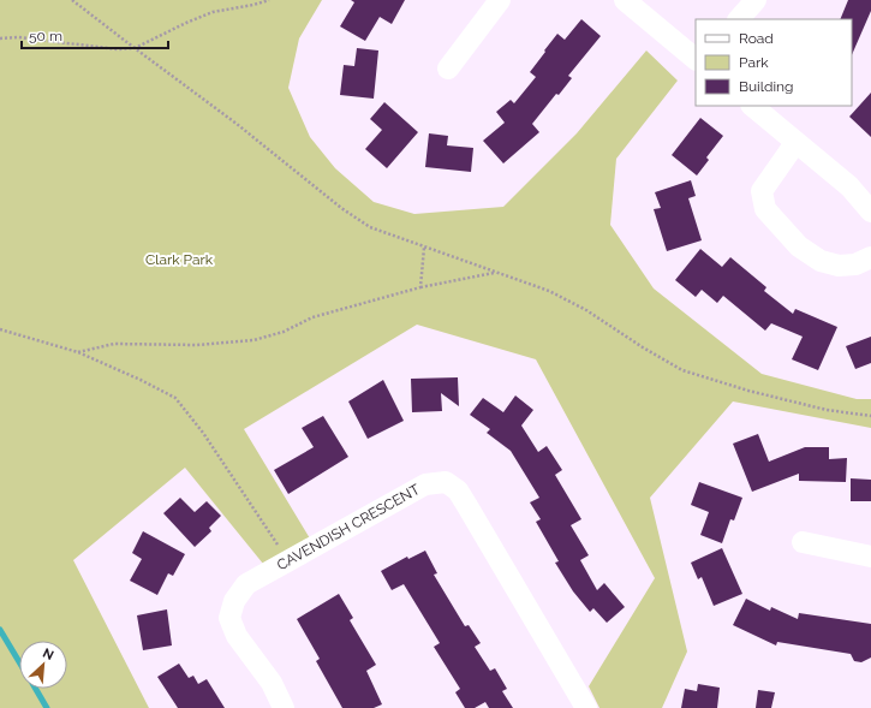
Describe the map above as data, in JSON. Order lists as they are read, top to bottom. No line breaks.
{"streets":{"street":["CAVENDISH CRESCENT"]},"parks":["Clark Park"],"legend":["Road","Park","Building"],"scale_bar":"50 m","north":"top right"}
